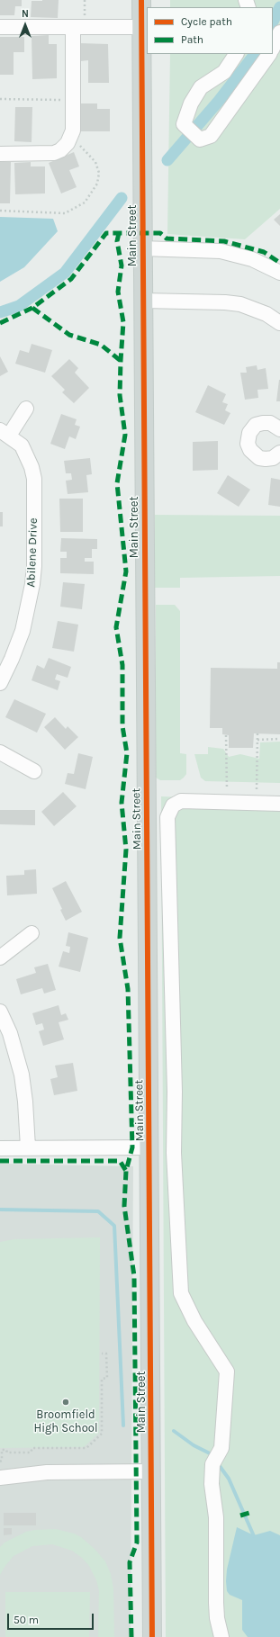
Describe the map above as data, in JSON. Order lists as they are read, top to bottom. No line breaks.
{"streets":{"main road":["Main Street"],"street":["Abilene Drive"]},"places":["Broomfield High School"],"legend":["Cycle path","Path"],"scale_bar":"50 m","north":"top"}
